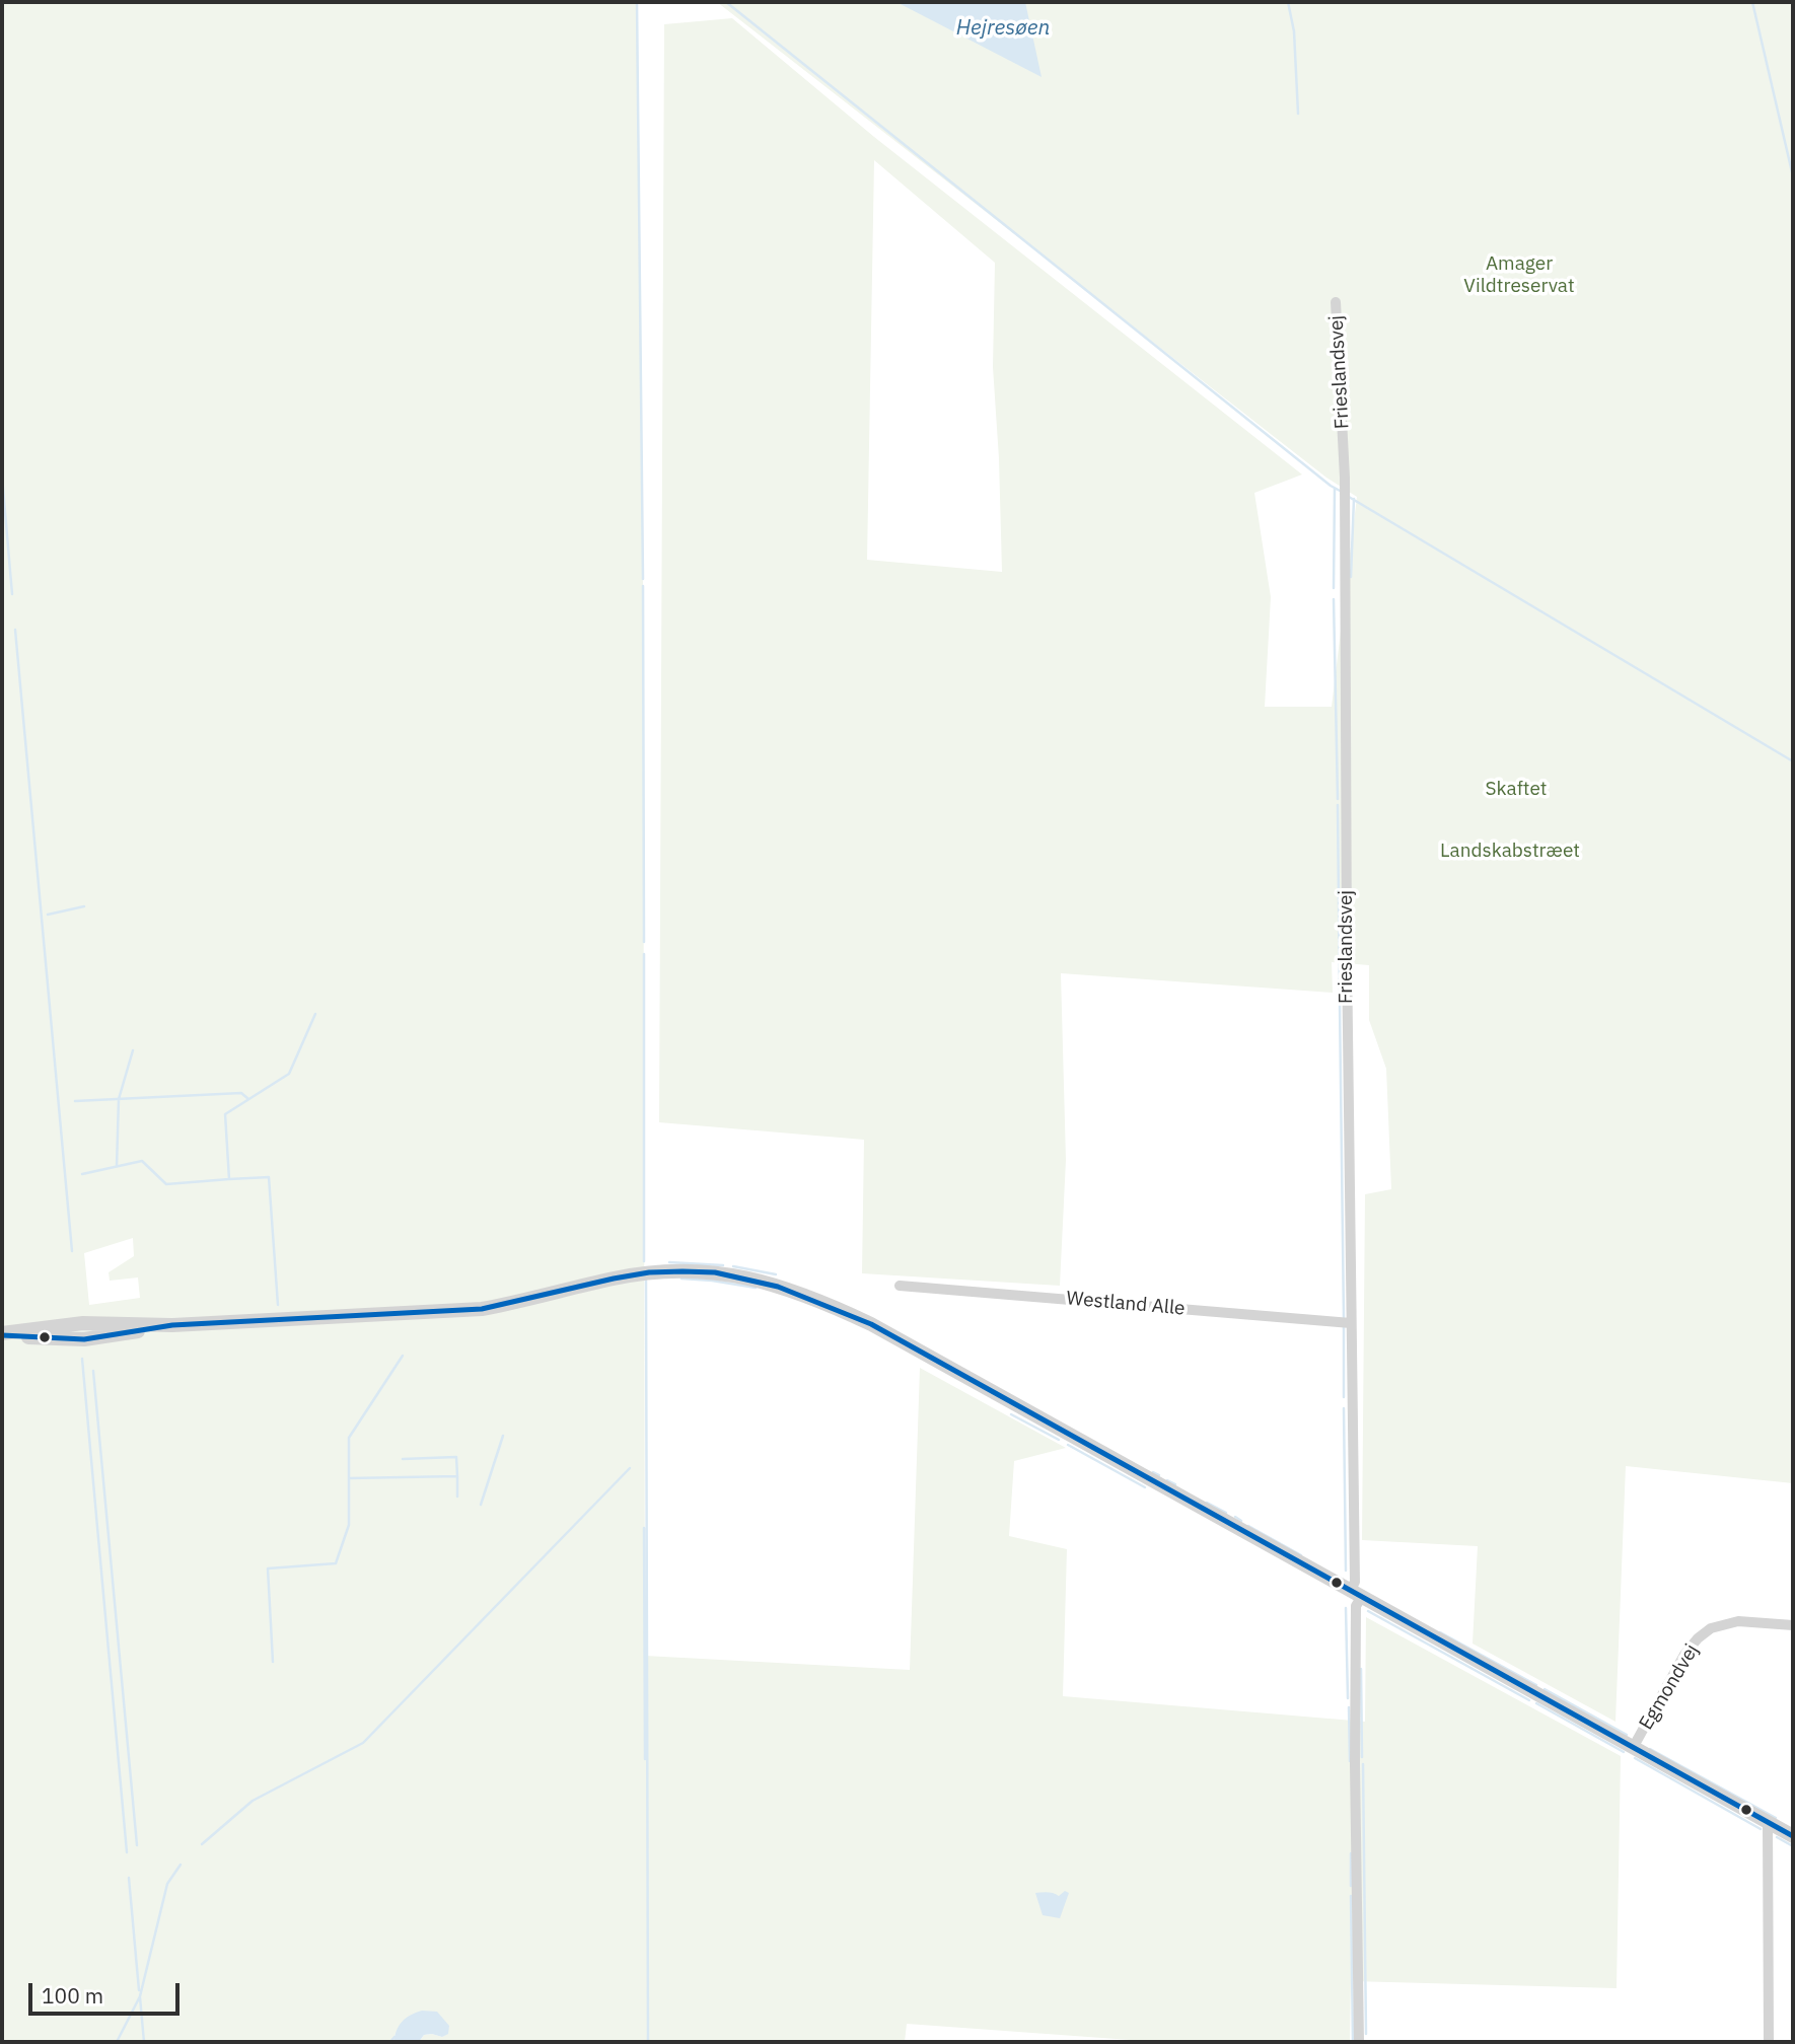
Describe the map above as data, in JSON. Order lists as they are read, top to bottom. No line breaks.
{"streets":{"street":["Frieslandsvej","Westland Alle","Egmondvej"]},"crossings":[["Frieslandsvej","Westland Alle"]],"water":["Hejresøen"],"parks":["Amager Vildtreservat","Skaftet","Landskabstræet"],"scale_bar":"100 m"}
